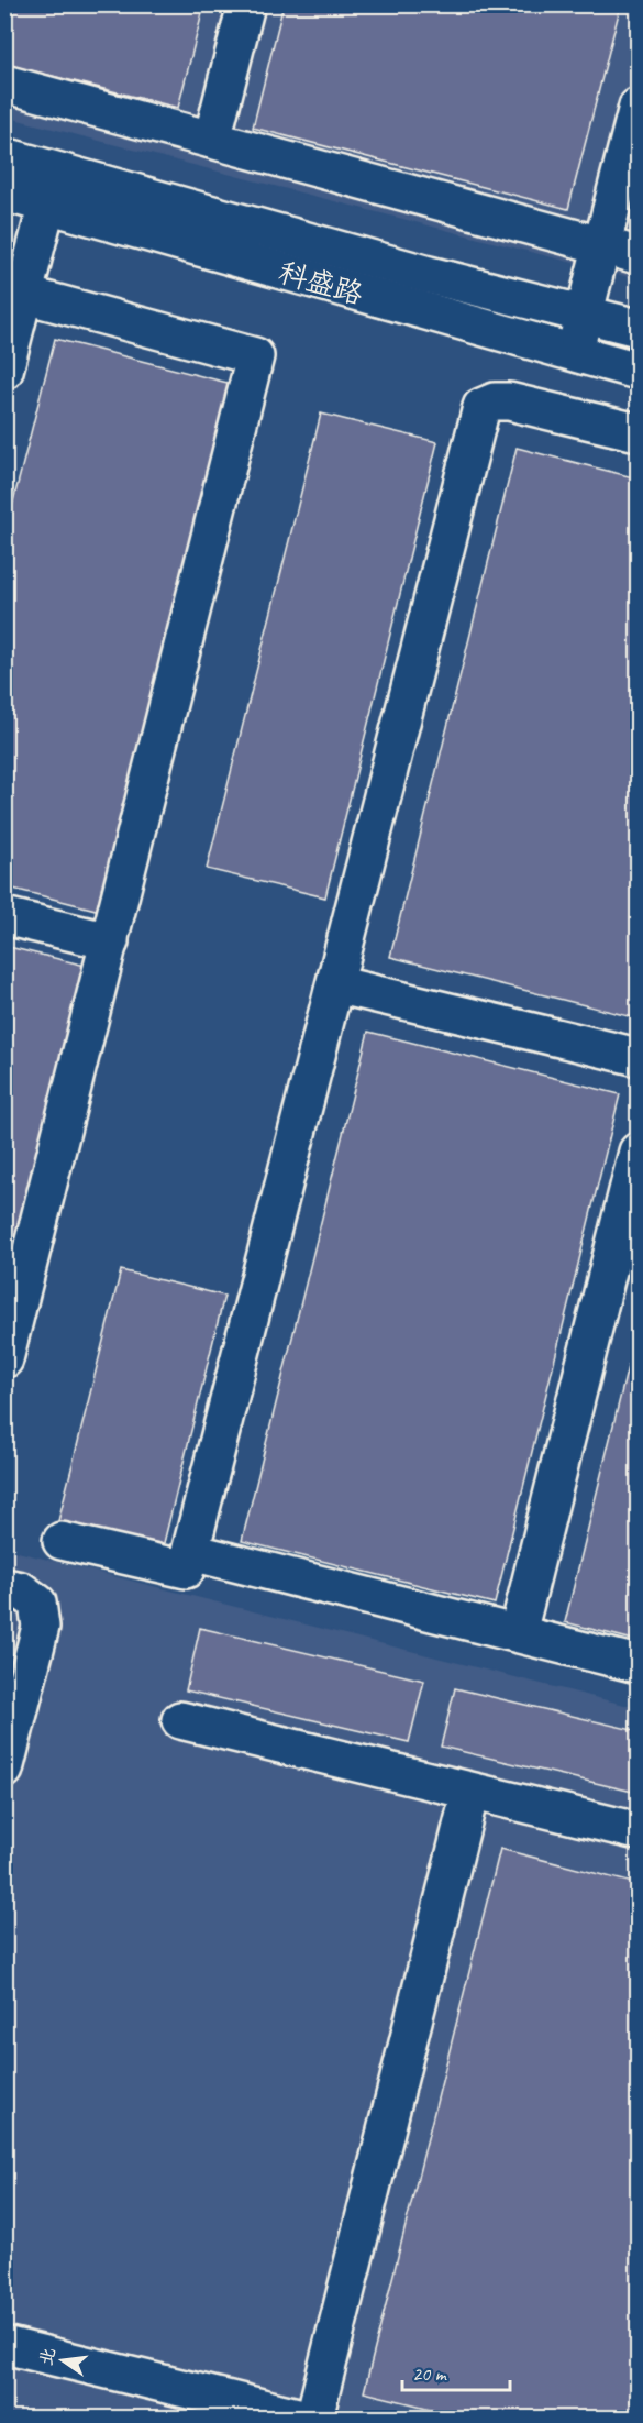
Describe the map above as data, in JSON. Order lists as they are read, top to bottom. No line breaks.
{"streets":{"street":["科盛路"]},"scale_bar":"20 m","north":"left"}
